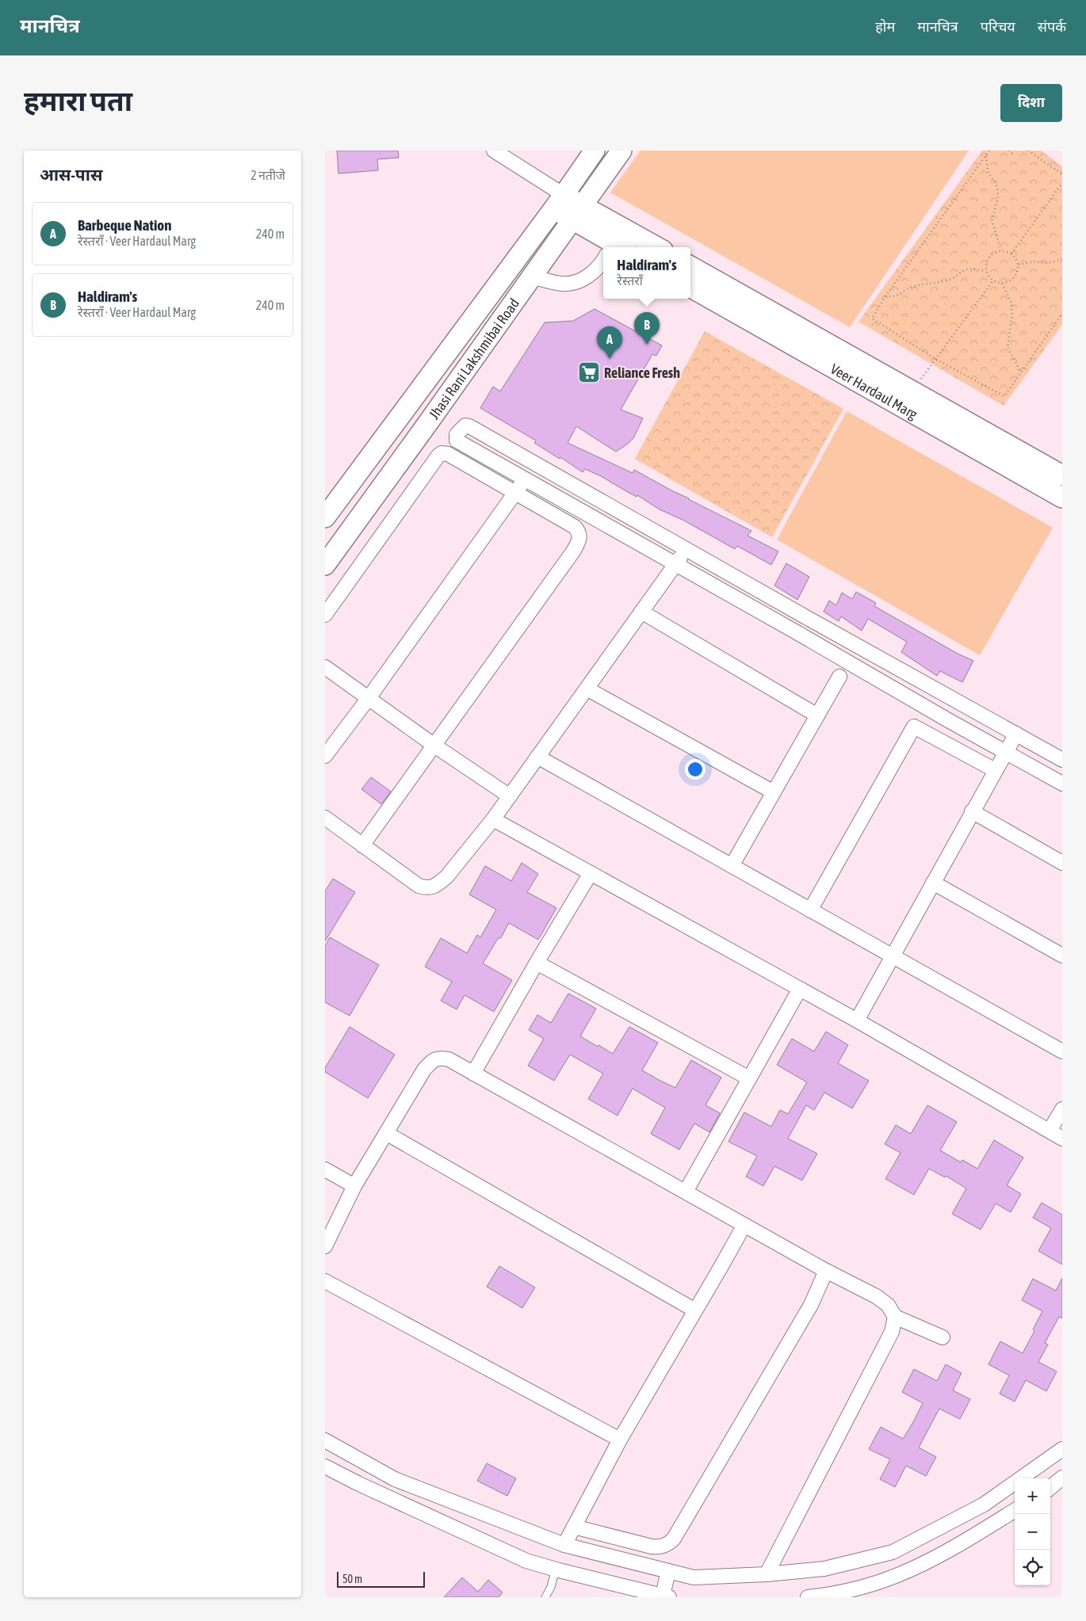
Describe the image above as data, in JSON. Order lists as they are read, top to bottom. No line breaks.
{"streets":{"street":["Jhasi Rani Lakshmibai Road","Veer Hardaul Marg"]},"places":{"supermarket":["Reliance Fresh"]},"scale_bar":"50 m","page":{"header":"मानचित्र","nav":["होम","मानचित्र","परिचय","संपर्क"],"buttons":"दिशा","title":"हमारा पता","heading":["आस-पास","2 नतीजे"],"list":[{"mark":"A","name":"Barbeque Nation","note":"रेस्तराँ · Veer Hardaul Marg","value":"240 m"},{"mark":"B","name":"Haldiram's","note":"रेस्तराँ · Veer Hardaul Marg","value":"240 m"}],"popup":["Haldiram's","रेस्तराँ"],"pins":["B","A"],"map_buttons":["+","−"],"scale":"50 m"}}
